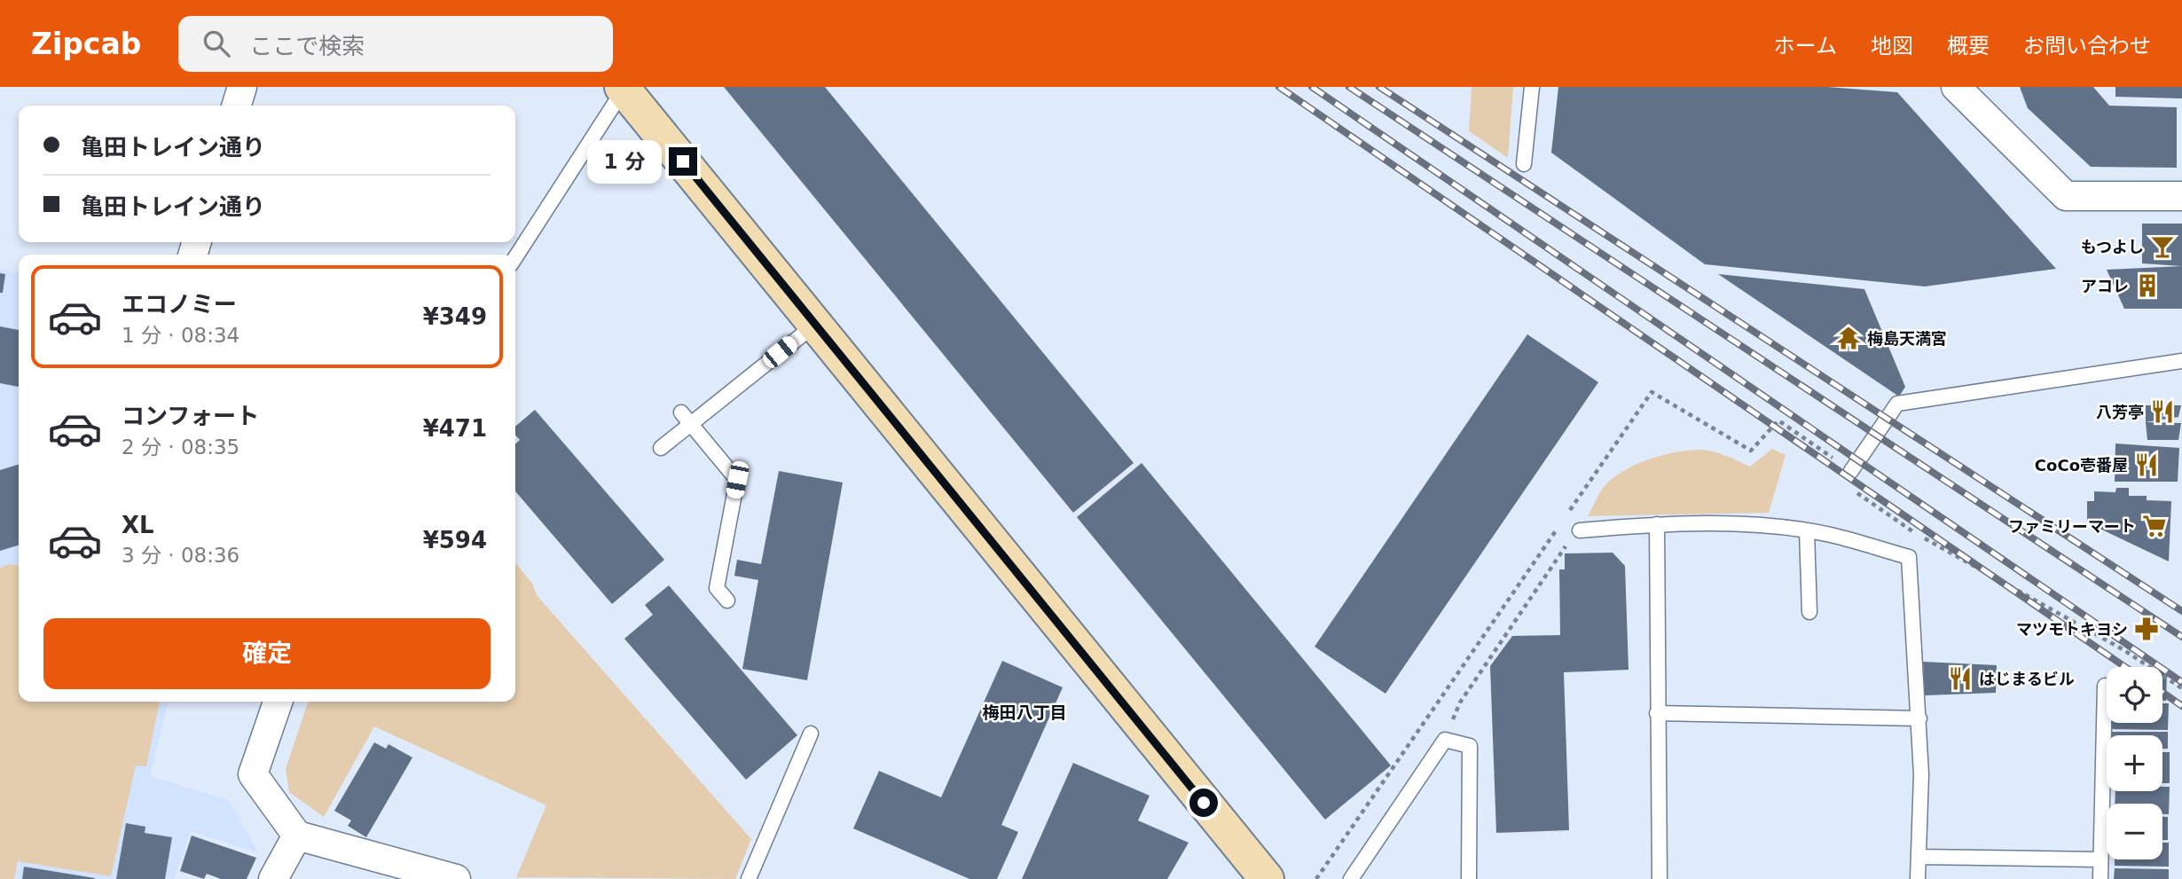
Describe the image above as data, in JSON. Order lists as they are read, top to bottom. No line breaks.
{"districts":["梅田八丁目"],"places":{"bar":["もつよし"],"building":["アコレ"],"temple":["梅島天満宮"],"restaurant":["八芳亭","CoCo壱番屋","はじまるビル"],"supermarket":["ファミリーマート"],"pharmacy":["マツモトキヨシ"]},"page":{"header":"Zipcab","search":"ここで検索","nav":["ホーム","地図","概要","お問い合わせ"],"banner":["亀田トレイン通り","亀田トレイン通り"],"bubble":"1 分","list":[{"name":"エコノミー","note":"1 分 · 08:34","value":"¥349"},{"name":"コンフォート","note":"2 分 · 08:35","value":"¥471"},{"name":"XL","note":"3 分 · 08:36","value":"¥594"}],"buttons":"確定","map_buttons":["+","−"]}}
